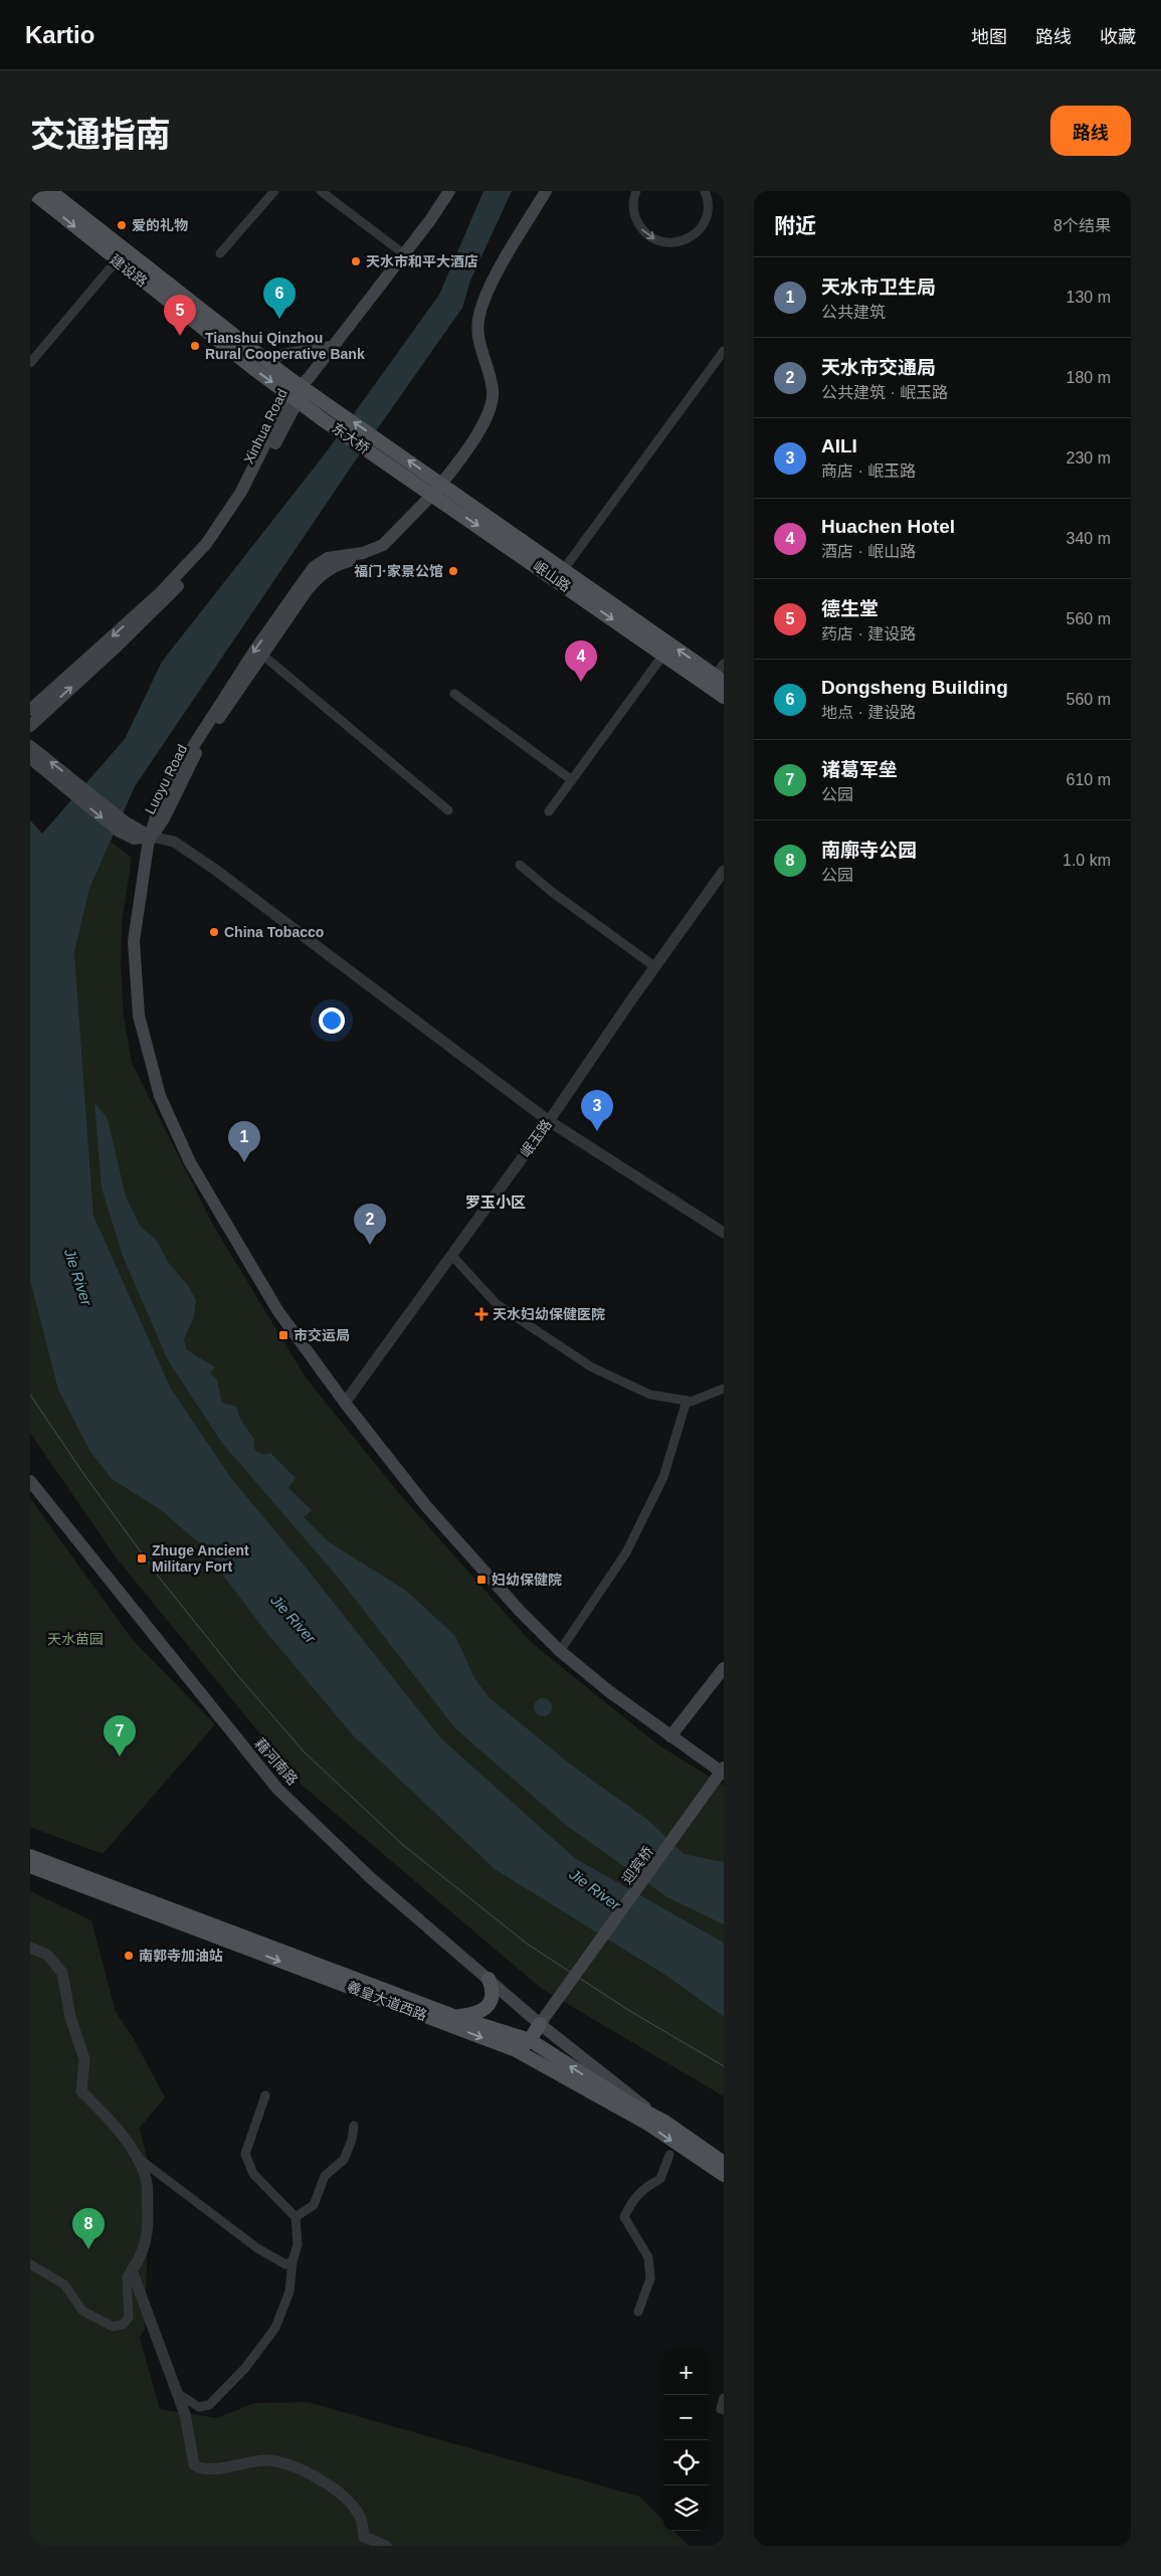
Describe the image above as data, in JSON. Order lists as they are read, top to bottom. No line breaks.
{"streets":{"main road":["建设路","Xinhua Road","东大桥","岷山路","Luoyu Road","藉河南路","迎宾桥","羲皇大道西路"],"street":["岷玉路"]},"crossings":[["建设路","Xinhua Road"],["建设路","东大桥"],["东大桥","岷山路"],["东大桥","Luoyu Road"],["岷山路","Luoyu Road"],["藉河南路","迎宾桥"],["藉河南路","羲皇大道西路"]],"districts":["罗玉小区"],"water":["Jie River"],"parks":["天水苗园"],"places":{"other":["爱的礼物","天水市和平大酒店","Tianshui Qinzhou Rural Cooperative Bank","福门·家景公馆","China Tobacco","南郭寺加油站"],"health":["天水妇幼保健医院"],"transit":["市交运局","Zhuge Ancient Military Fort","妇幼保健院"]},"page":{"header":"Kartio","nav":["地图","路线","收藏"],"title":"交通指南","buttons":"路线","heading":["附近","8个结果"],"list":[{"mark":"1","name":"天水市卫生局","note":"公共建筑","value":"130 m"},{"mark":"2","name":"天水市交通局","note":"公共建筑 · 岷玉路","value":"180 m"},{"mark":"3","name":"AILI","note":"商店 · 岷玉路","value":"230 m"},{"mark":"4","name":"Huachen Hotel","note":"酒店 · 岷山路","value":"340 m"},{"mark":"5","name":"德生堂","note":"药店 · 建设路","value":"560 m"},{"mark":"6","name":"Dongsheng Building","note":"地点 · 建设路","value":"560 m"},{"mark":"7","name":"诸葛军垒","note":"公园","value":"610 m"},{"mark":"8","name":"南廓寺公园","note":"公园","value":"1.0 km"}],"pins":["6","5","4","3","1","2","7","8"],"map_buttons":["+","−"]}}
